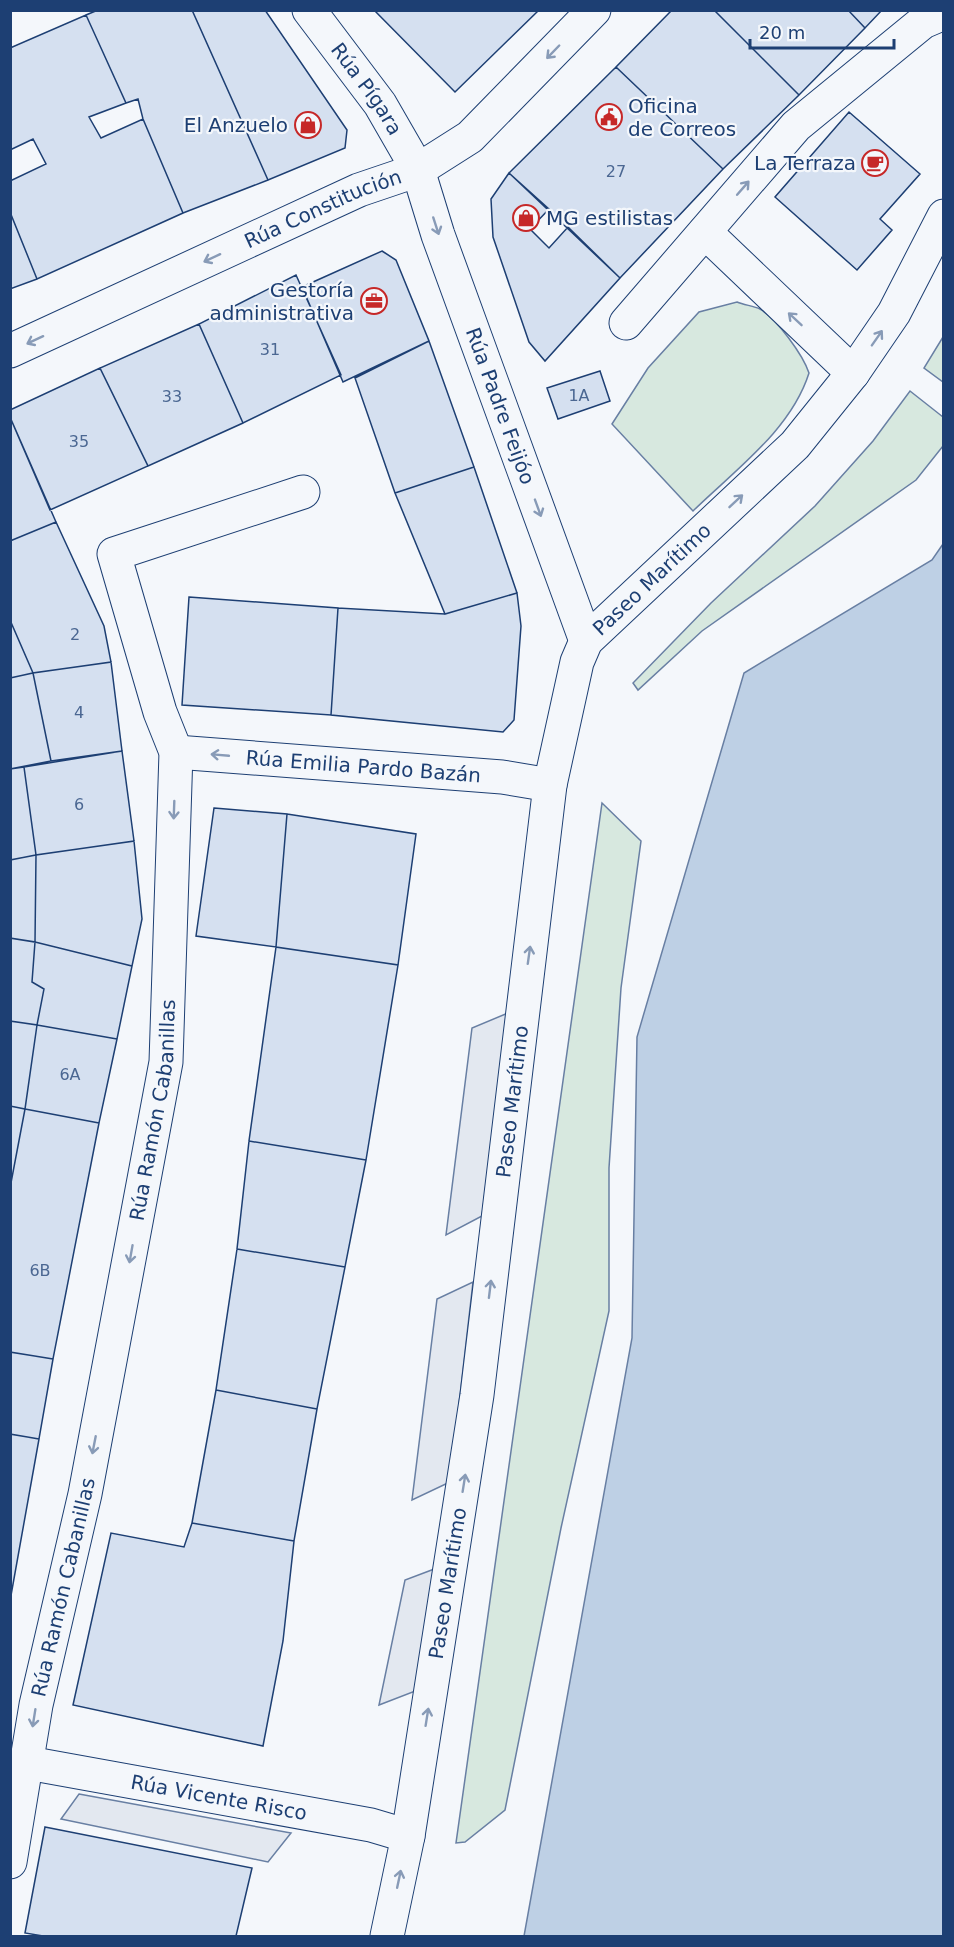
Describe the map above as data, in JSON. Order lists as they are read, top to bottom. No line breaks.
{"streets":{"street":["Rúa Pígara","Rúa Constitución","Rúa Padre Feijóo","Paseo Marítimo","Rúa Emilia Pardo Bazán","Rúa Ramón Cabanillas","Rúa Vicente Risco"]},"crossings":[["Rúa Pígara","Rúa Constitución"],["Rúa Pígara","Rúa Padre Feijóo"],["Rúa Constitución","Rúa Padre Feijóo"],["Rúa Padre Feijóo","Paseo Marítimo"],["Paseo Marítimo","Rúa Emilia Pardo Bazán"],["Paseo Marítimo","Rúa Vicente Risco"],["Rúa Emilia Pardo Bazán","Rúa Ramón Cabanillas"],["Rúa Ramón Cabanillas","Rúa Vicente Risco"]],"one_way":["Rúa Constitución","Rúa Padre Feijóo","Paseo Marítimo","Rúa Emilia Pardo Bazán","Rúa Ramón Cabanillas"],"places":{"public building":["Oficina de Correos"],"shop":["El Anzuelo","MG estilistas"],"cafe":["La Terraza"],"office":["Gestoría administrativa"]},"house_numbers":["27","31","1A","33","35","2","4","6","6A","6B"],"scale_bar":"20 m"}
